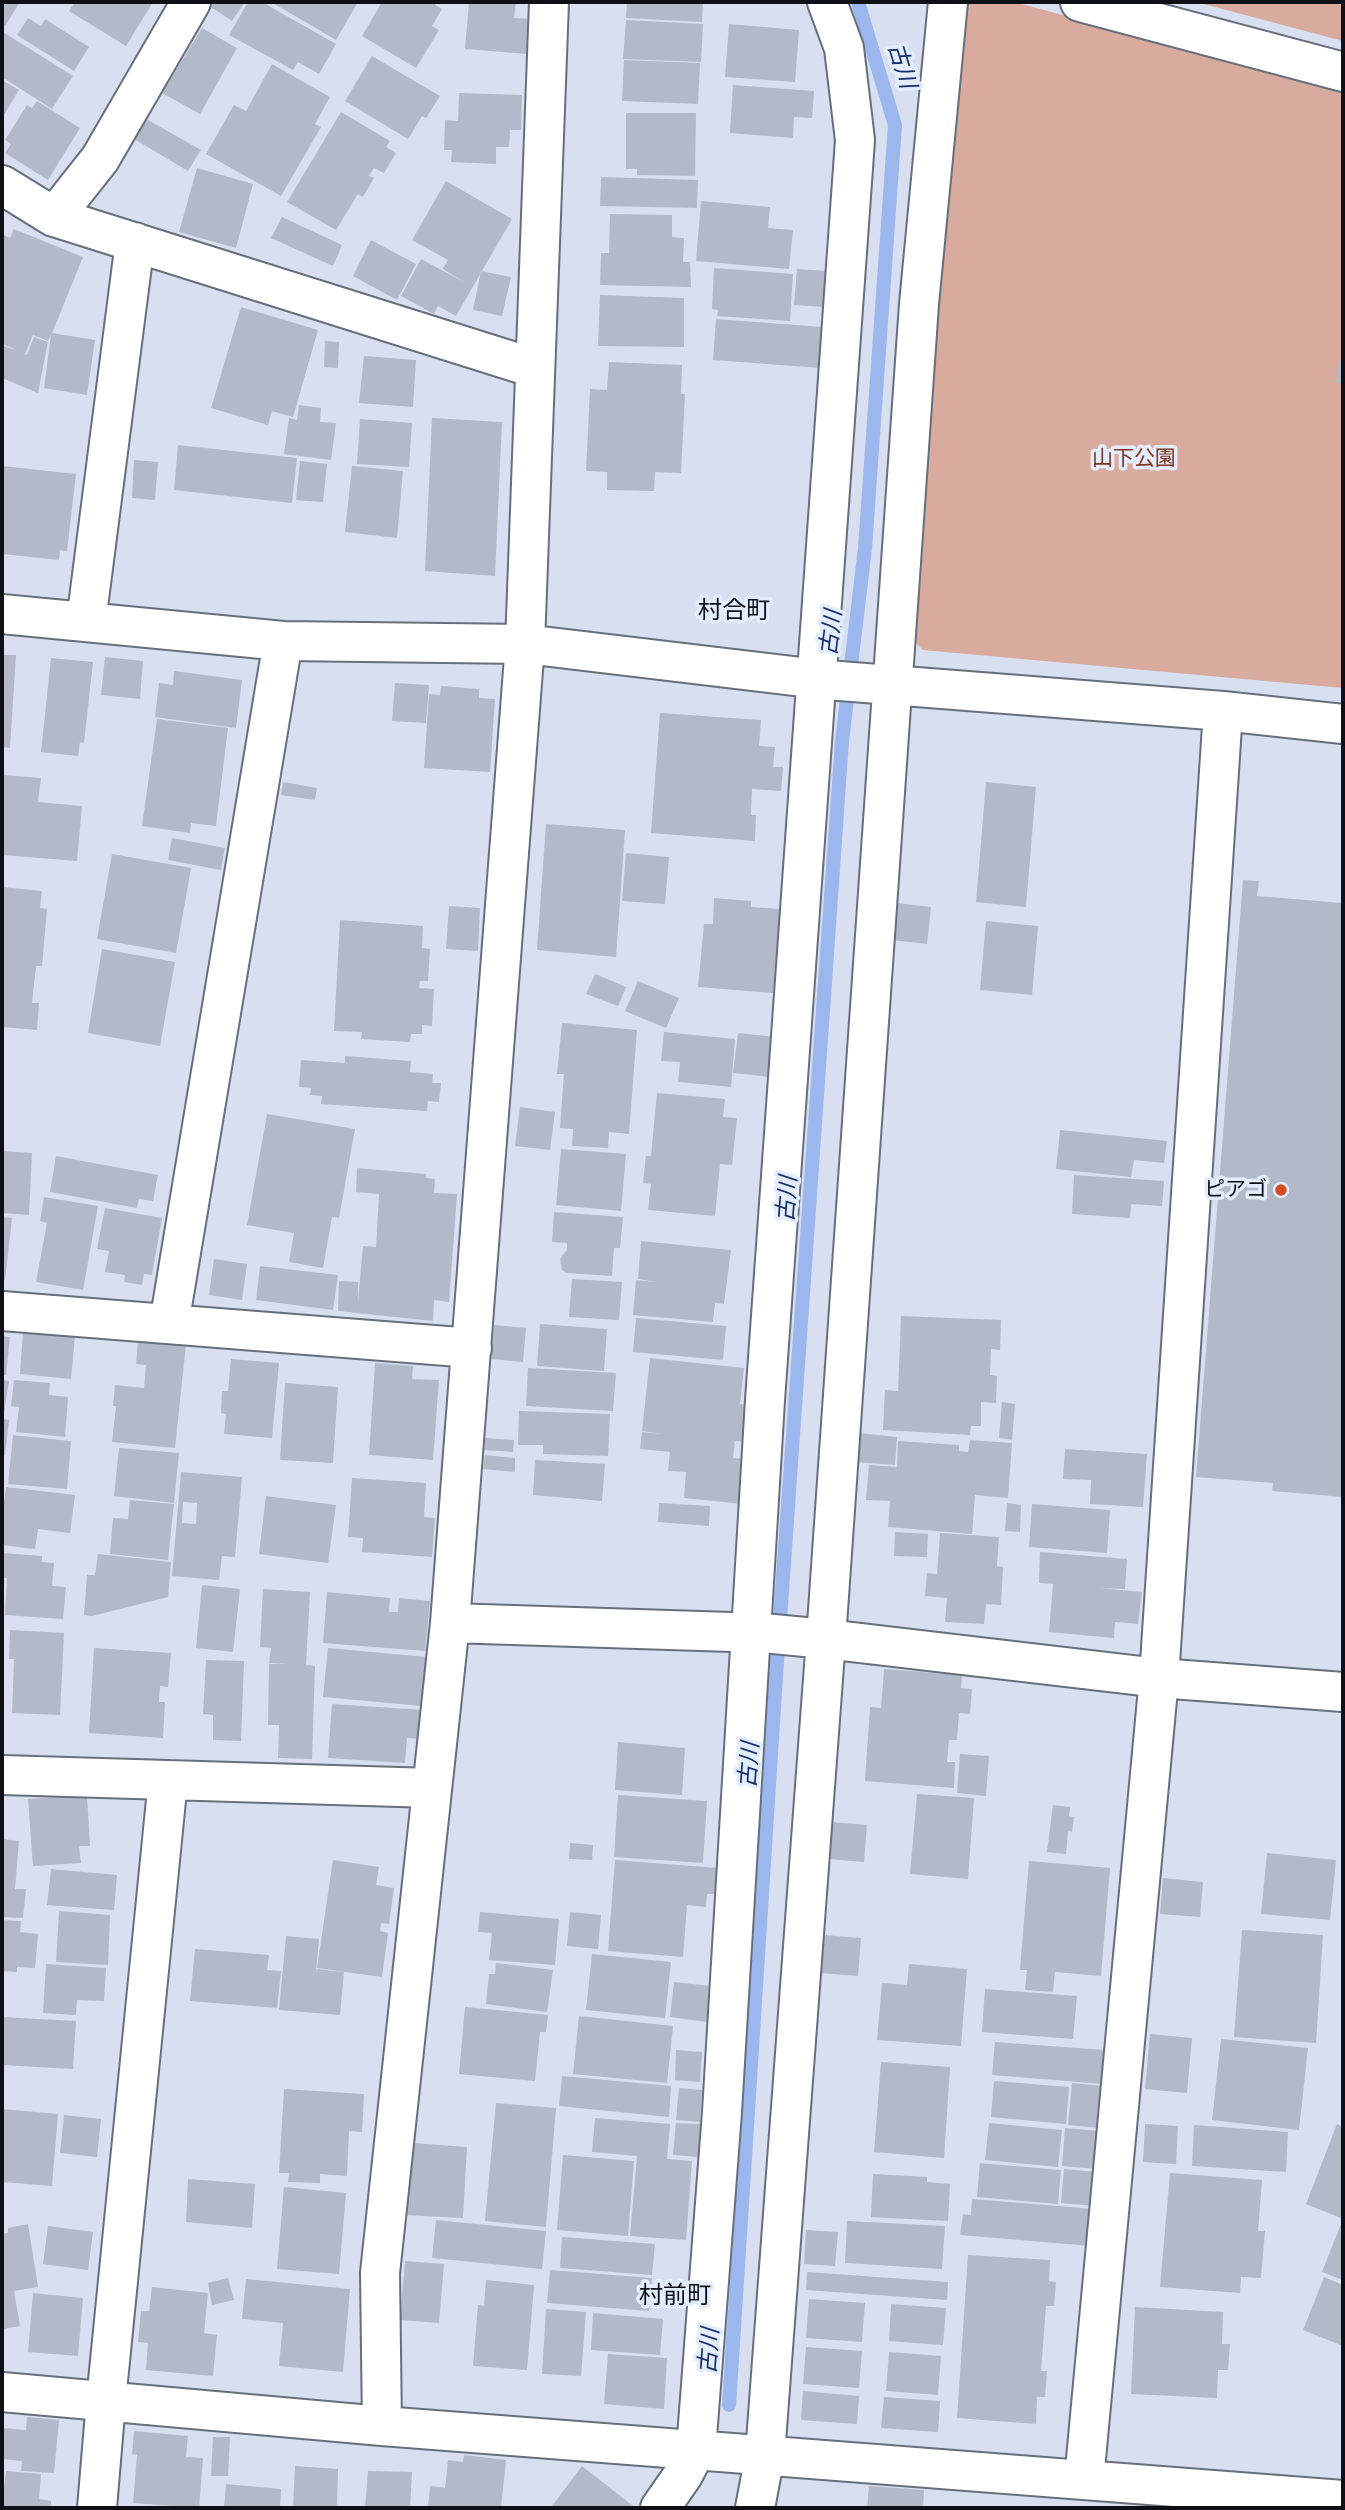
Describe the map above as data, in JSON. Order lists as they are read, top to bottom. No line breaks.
{"districts":["村合町","村前町"],"water":["古川"],"parks":["山下公園"],"places":["ピアゴ"]}
